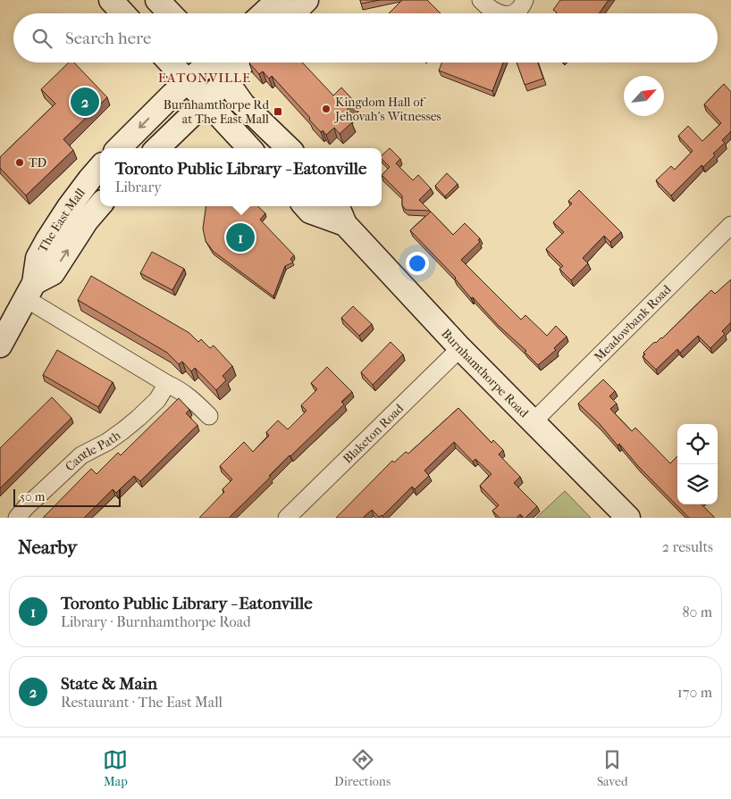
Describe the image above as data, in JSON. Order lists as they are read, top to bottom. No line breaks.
{"streets":{"main road":["The East Mall","Burnhamthorpe Road"],"street":["Meadowbank Road","Blaketon Road","Cantle Path"]},"crossings":[["Meadowbank Road","Burnhamthorpe Road"],["Burnhamthorpe Road","Blaketon Road"]],"districts":["EATONVILLE"],"places":{"other":["Kingdom Hall of Jehovah's Witnesses","TD"],"transit":["Burnhamthorpe Rd at The East Mall"]},"scale_bar":"50 m","north":"top right","page":{"search":"Search here","pins":["2","1"],"popup":["Toronto Public Library - Eatonville","Library"],"scale":"50 m","heading":["Nearby","2 results"],"list":[{"mark":"1","name":"Toronto Public Library - Eatonville","note":"Library · Burnhamthorpe Road","value":"80 m"},{"mark":"2","name":"State & Main","note":"Restaurant · The East Mall","value":"170 m"}],"nav":["Map","Directions","Saved"]}}
